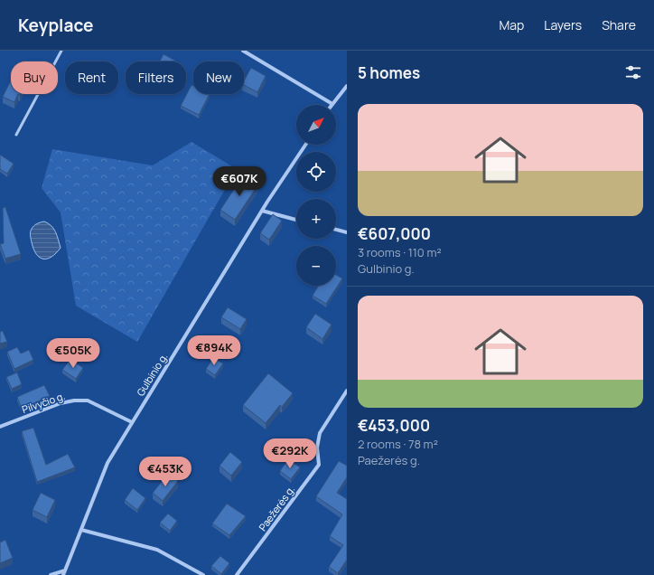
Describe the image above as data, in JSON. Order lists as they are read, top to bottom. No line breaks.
{"streets":{"street":["Gulbinio g.","Pilvyčio g.","Paežerės g."]},"crossings":[["Gulbinio g.","Pilvyčio g."]],"north":"top right","page":{"header":"Keyplace","nav":["Map","Layers","Share"],"heading":"5 homes","chip":["Buy","Rent","Filters","New"],"list":[{"name":"€607,000","note":"3 rooms · 110 m² · Gulbinio g."},{"name":"€453,000","note":"2 rooms · 78 m² · Paežerės g."}],"map_buttons":["+","−"],"price":["€607K","€894K","€505K","€292K","€453K"]}}
